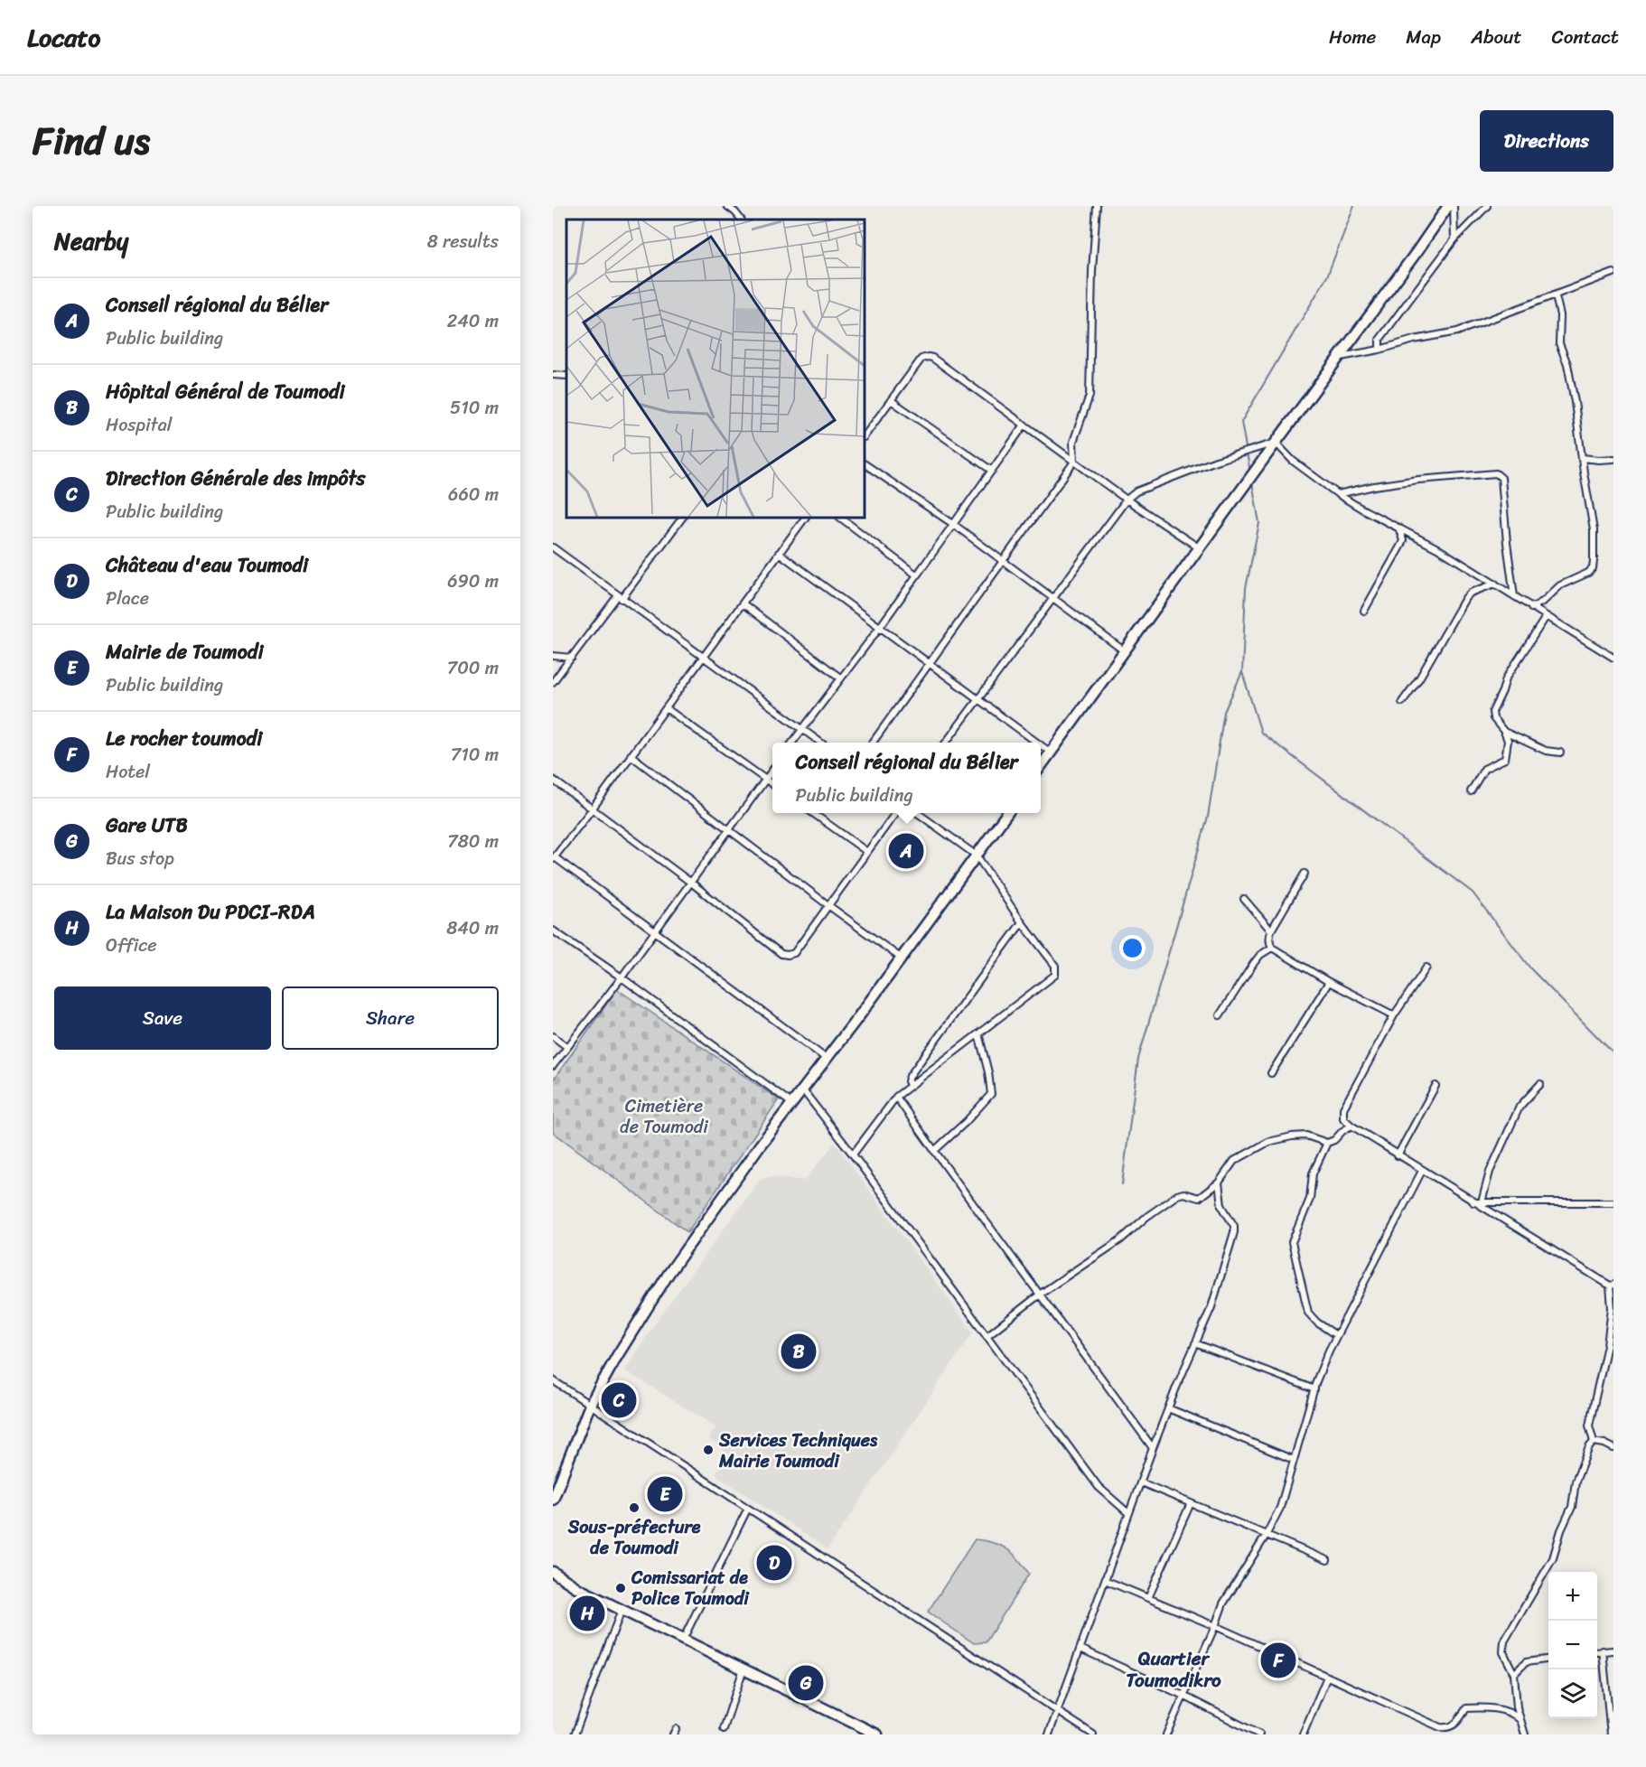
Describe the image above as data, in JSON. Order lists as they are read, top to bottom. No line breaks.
{"districts":["Quartier Toumodikro"],"parks":["Cimetière de Toumodi"],"places":["Services Techniques Mairie Toumodi","Sous-préfecture de Toumodi","Comissariat de Police Toumodi"],"page":{"header":"Locato","nav":["Home","Map","About","Contact"],"title":"Find us","buttons":["Directions",["Save","Share"]],"heading":["Nearby","8 results"],"list":[{"mark":"A","name":"Conseil régional du Bélier","note":"Public building","value":"240 m"},{"mark":"B","name":"Hôpital Général de Toumodi","note":"Hospital","value":"510 m"},{"mark":"C","name":"Direction Générale des impôts","note":"Public building","value":"660 m"},{"mark":"D","name":"Château d'eau Toumodi","note":"Place","value":"690 m"},{"mark":"E","name":"Mairie de Toumodi","note":"Public building","value":"700 m"},{"mark":"F","name":"Le rocher toumodi","note":"Hotel","value":"710 m"},{"mark":"G","name":"Gare UTB","note":"Bus stop","value":"780 m"},{"mark":"H","name":"La Maison Du PDCI-RDA","note":"Office","value":"840 m"}],"popup":["Conseil régional du Bélier","Public building"],"pins":["A","B","C","E","D","H","F","G"],"map_buttons":["+","−"]}}
